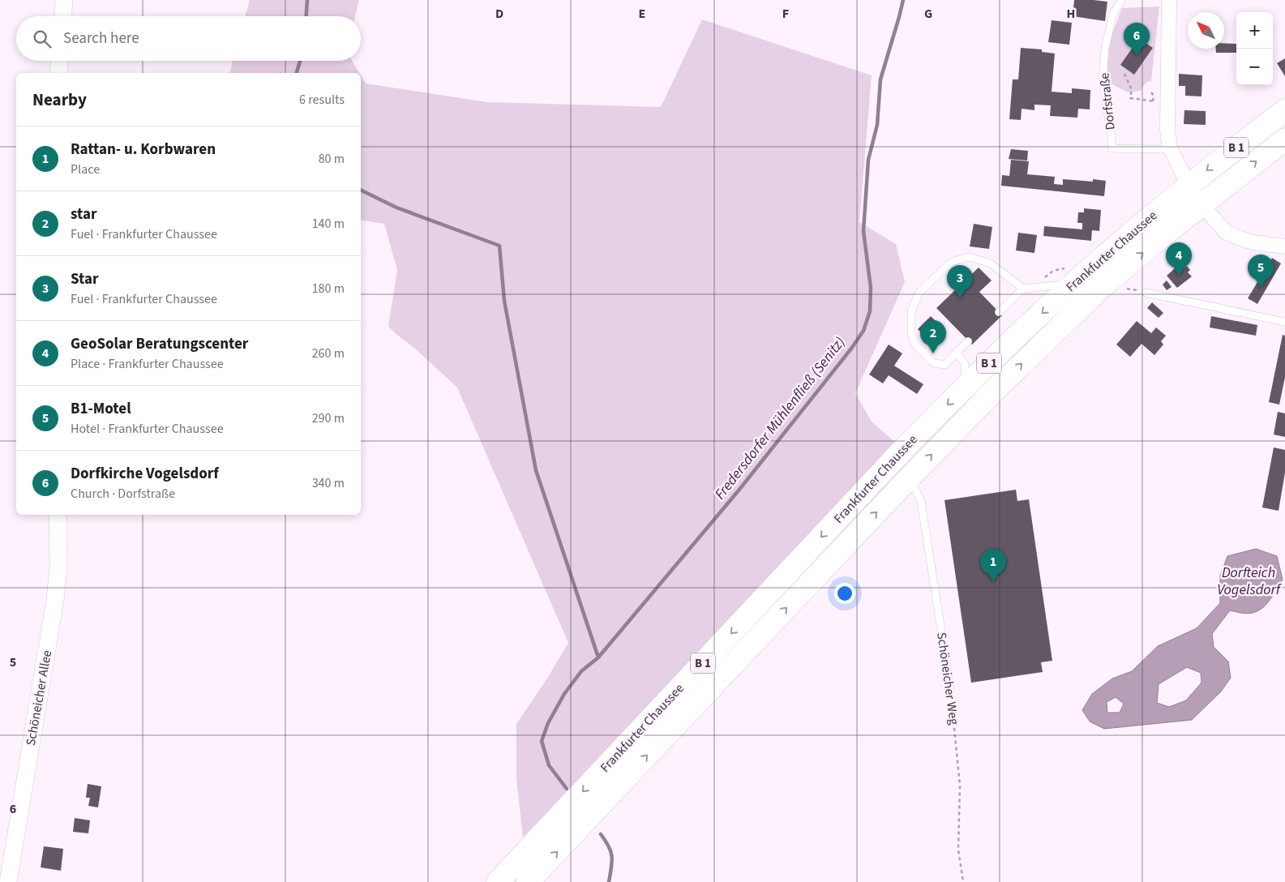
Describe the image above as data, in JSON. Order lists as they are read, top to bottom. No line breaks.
{"streets":{"main road":["B 1","Frankfurter Chaussee"],"street":["Schöneicher Allee"],"lane":["Dorfstraße","Schöneicher Weg"]},"crossings":[["Frankfurter Chaussee","Schöneicher Weg"]],"water":["Fredersdorfer Mühlenfließ (Senitz)","Dorfteich Vogelsdorf"],"north":"top left","page":{"map_buttons":["+","−"],"search":"Search here","pins":["6","4","5","3","2","1"],"heading":["Nearby","6 results"],"list":[{"mark":"1","name":"Rattan- u. Korbwaren","note":"Place","value":"80 m"},{"mark":"2","name":"star","note":"Fuel · Frankfurter Chaussee","value":"140 m"},{"mark":"3","name":"Star","note":"Fuel · Frankfurter Chaussee","value":"180 m"},{"mark":"4","name":"GeoSolar Beratungscenter","note":"Place · Frankfurter Chaussee","value":"260 m"},{"mark":"5","name":"B1-Motel","note":"Hotel · Frankfurter Chaussee","value":"290 m"},{"mark":"6","name":"Dorfkirche Vogelsdorf","note":"Church · Dorfstraße","value":"340 m"}]},"grid":{"columns":["D","E","F","G","H"],"rows":["5","6"]}}
